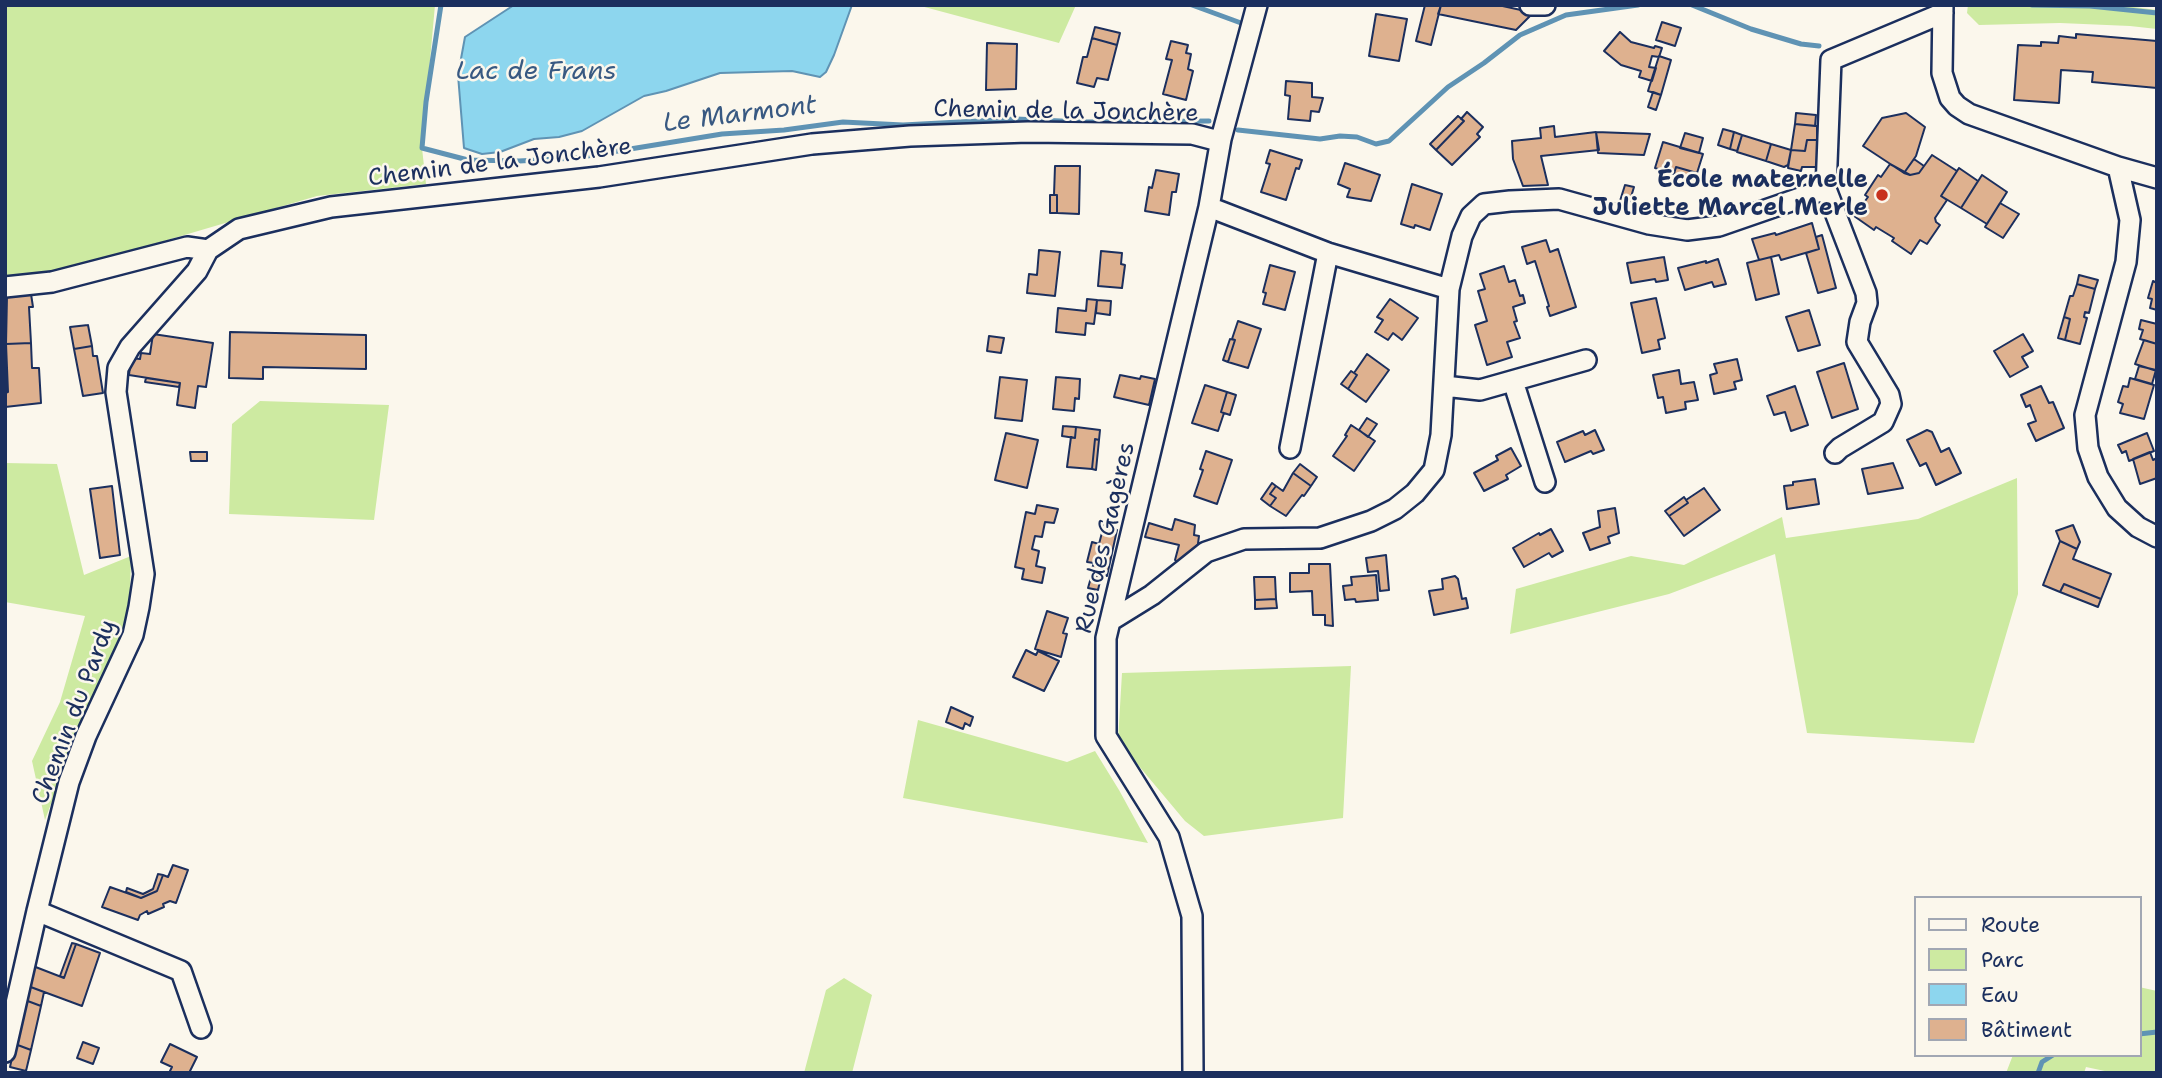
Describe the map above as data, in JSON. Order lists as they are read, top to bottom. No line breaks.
{"streets":{"street":["Chemin de la Jonchère","Rue des Gagères","Chemin du Pardy"]},"crossings":[["Chemin de la Jonchère","Rue des Gagères"],["Chemin de la Jonchère","Chemin du Pardy"]],"water":["Lac de Frans","Le Marmont"],"places":["École maternelle Juliette Marcel Merle"],"legend":["Route","Parc","Eau","Bâtiment"]}
